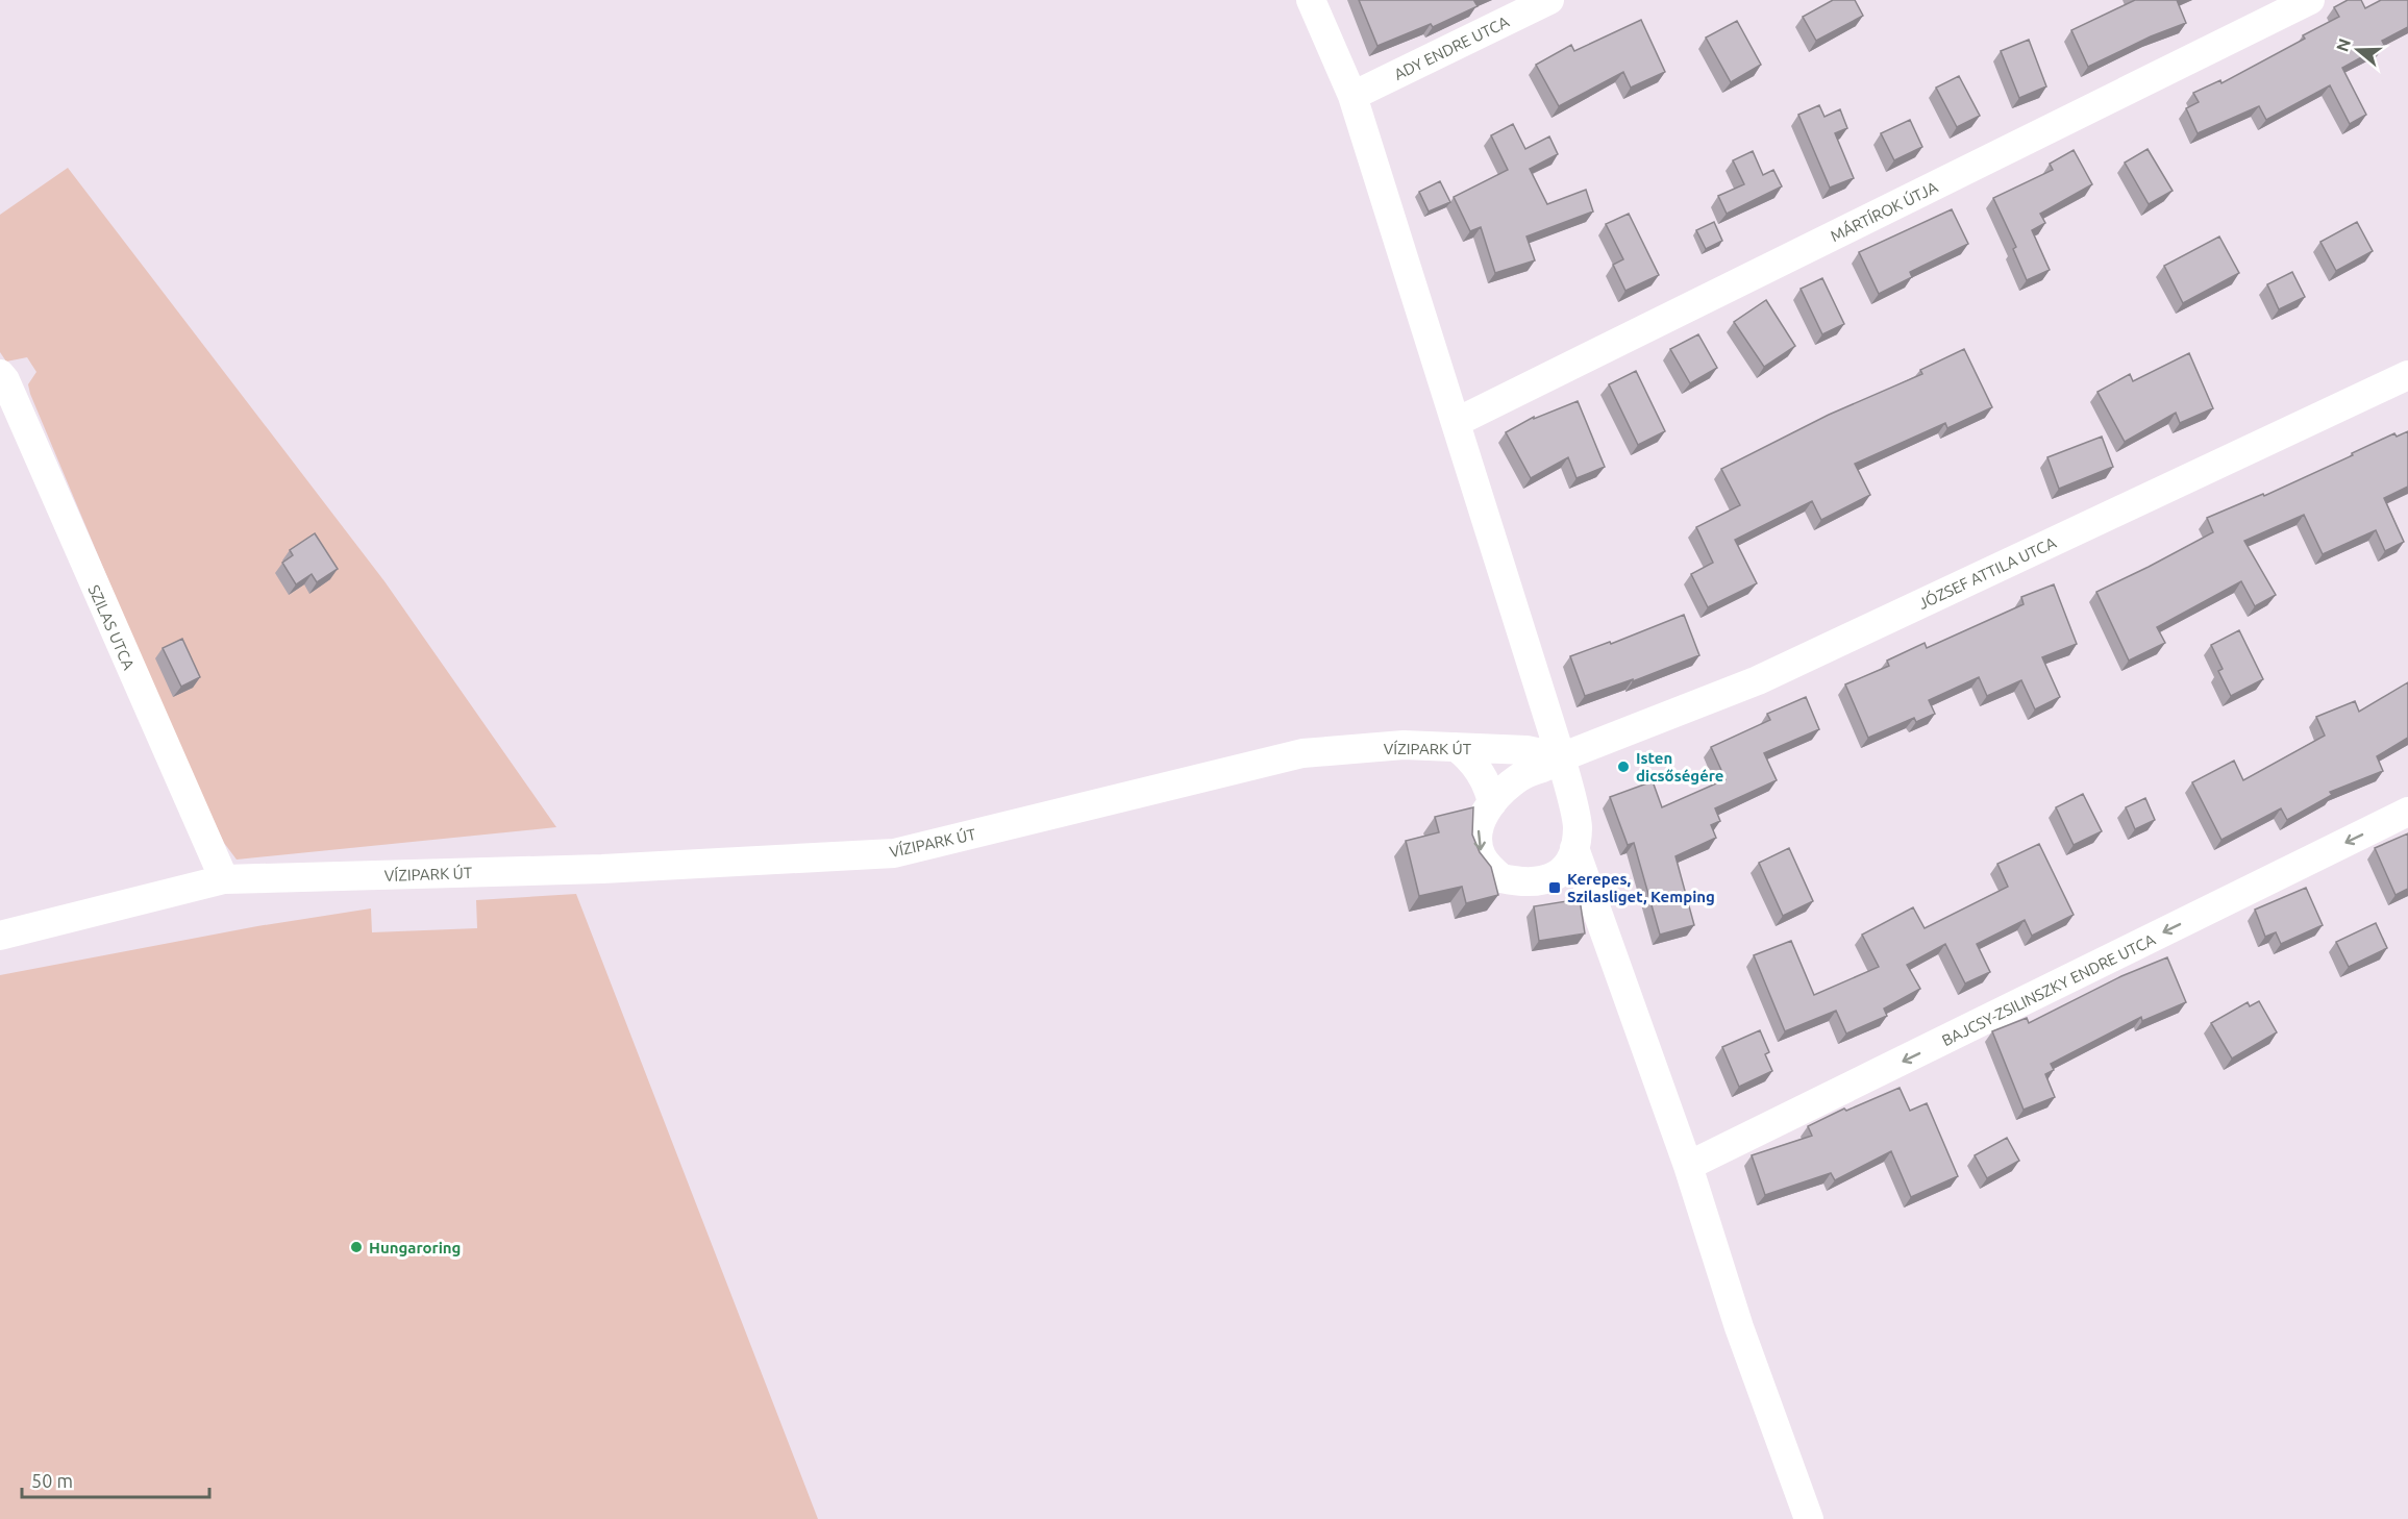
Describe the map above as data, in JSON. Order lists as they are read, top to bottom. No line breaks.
{"streets":{"street":["ADY ENDRE UTCA","MÁRTÍROK ÚTJA","JÓZSEF ATTILA UTCA","SZILAS UTCA","VÍZIPARK ÚT","BAJCSY-ZSILINSZKY ENDRE UTCA"]},"crossings":[["JÓZSEF ATTILA UTCA","VÍZIPARK ÚT"],["SZILAS UTCA","VÍZIPARK ÚT"]],"one_way":["BAJCSY-ZSILINSZKY ENDRE UTCA"],"places":{"other":["Isten dicsőségére","Hungaroring"],"transit":["Kerepes, Szilasliget, Kemping"]},"scale_bar":"50 m","north":"left"}
